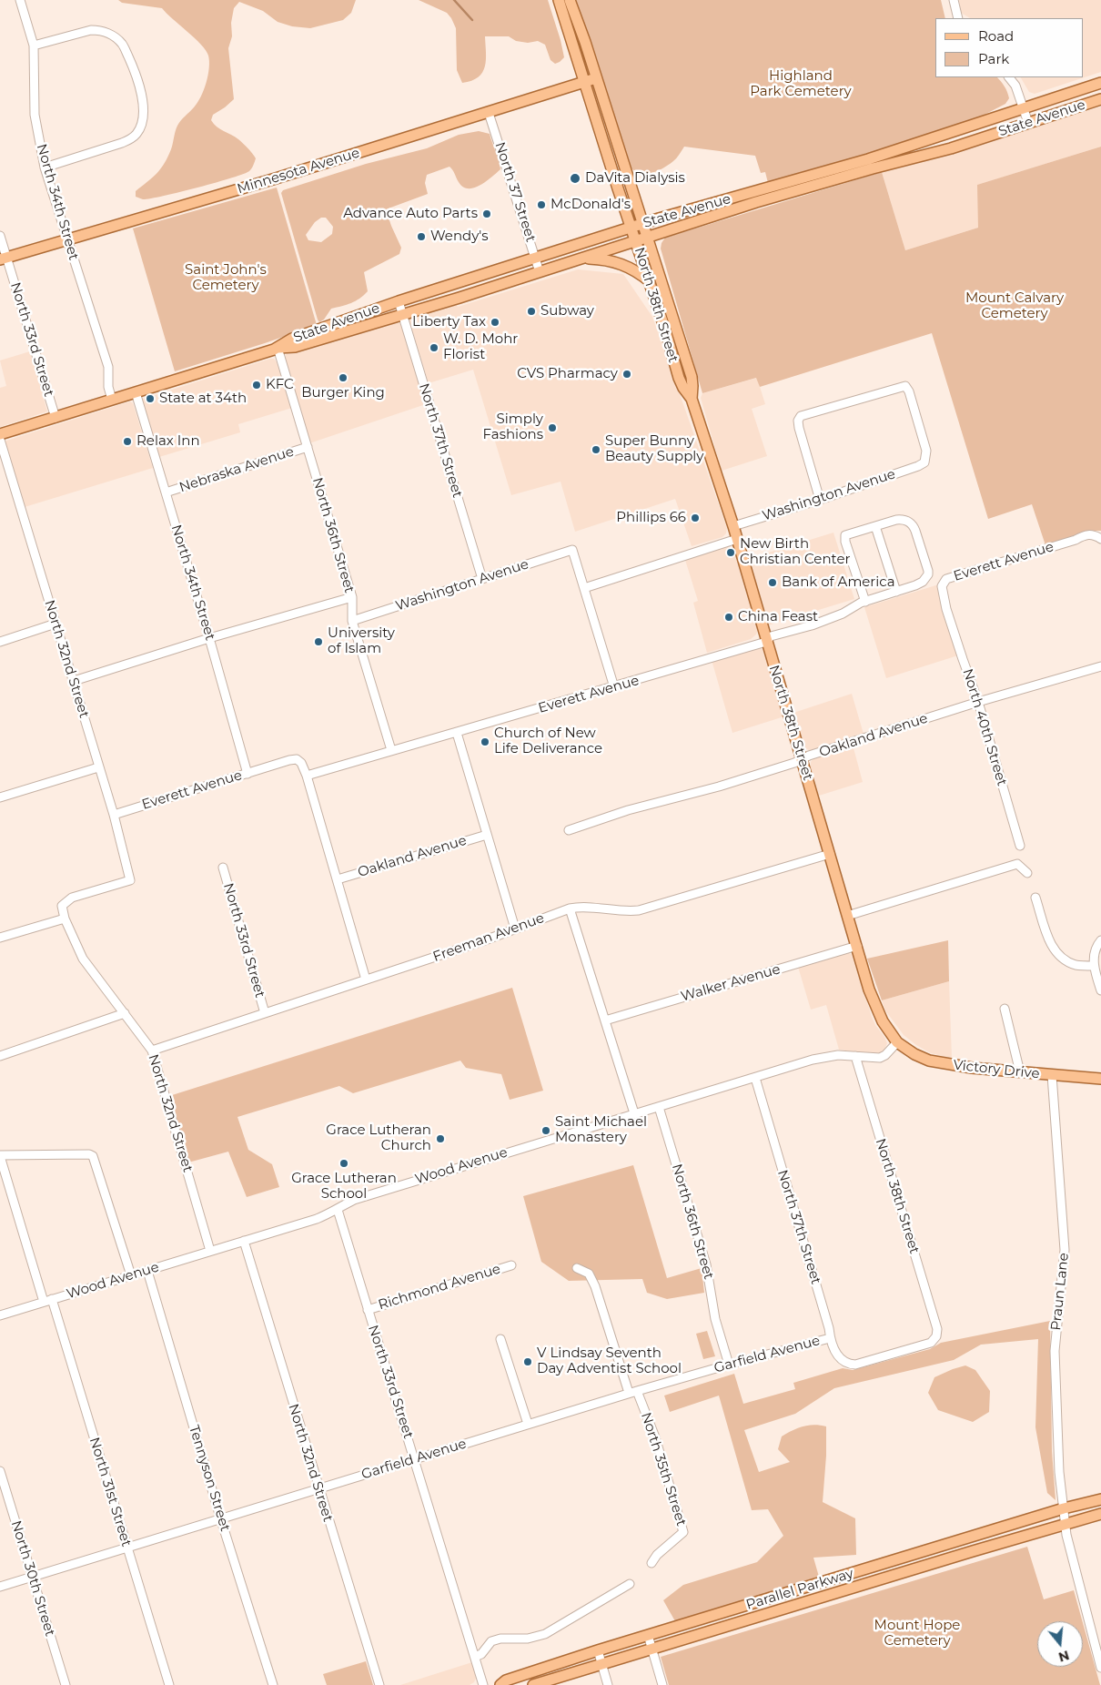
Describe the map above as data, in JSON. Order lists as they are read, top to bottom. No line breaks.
{"streets":{"main road":["State Avenue","Minnesota Avenue","North 38th Street","Victory Drive","Parallel Parkway"],"street":["North 37 Street","North 34th Street","North 33rd Street","North 37th Street","Nebraska Avenue","Washington Avenue","North 36th Street","Everett Avenue","North 32nd Street","North 40th Street","Oakland Avenue","Freeman Avenue","Walker Avenue","Wood Avenue","Richmond Avenue","Praun Lane","Garfield Avenue","North 35th Street","Tennyson Street","North 31st Street","North 30th Street"]},"crossings":[["State Avenue","North 37 Street"],["State Avenue","North 34th Street"],["State Avenue","North 38th Street"],["State Avenue","North 33rd Street"],["State Avenue","North 37th Street"],["State Avenue","North 36th Street"],["Minnesota Avenue","North 37 Street"],["Minnesota Avenue","North 34th Street"],["Minnesota Avenue","North 38th Street"],["Minnesota Avenue","North 33rd Street"],["North 34th Street","Nebraska Avenue"],["North 34th Street","Everett Avenue"],["North 38th Street","North 37th Street"],["North 38th Street","Washington Avenue"],["North 38th Street","Everett Avenue"],["North 38th Street","Oakland Avenue"],["North 38th Street","Freeman Avenue"],["North 38th Street","Walker Avenue"],["North 38th Street","Victory Drive"],["North 38th Street","Wood Avenue"],["North 33rd Street","Freeman Avenue"],["North 33rd Street","Wood Avenue"],["North 33rd Street","Richmond Avenue"],["North 33rd Street","Garfield Avenue"],["North 37th Street","Washington Avenue"],["North 37th Street","Wood Avenue"],["North 37th Street","Garfield Avenue"],["Nebraska Avenue","North 36th Street"],["Washington Avenue","North 36th Street"],["North 36th Street","Everett Avenue"],["North 36th Street","Wood Avenue"],["North 36th Street","Garfield Avenue"],["Everett Avenue","North 32nd Street"],["Everett Avenue","North 40th Street"],["North 32nd Street","Freeman Avenue"],["North 32nd Street","Wood Avenue"],["North 32nd Street","Garfield Avenue"],["North 40th Street","Oakland Avenue"],["Victory Drive","Wood Avenue"],["Victory Drive","Praun Lane"],["Wood Avenue","Tennyson Street"],["Wood Avenue","North 31st Street"],["Praun Lane","Parallel Parkway"],["Garfield Avenue","North 35th Street"],["Garfield Avenue","Tennyson Street"],["Garfield Avenue","North 31st Street"],["Garfield Avenue","North 30th Street"]],"parks":["Highland Park Cemetery","Saint John's Cemetery","Mount Calvary Cemetery","Mount Hope Cemetery"],"places":["DaVita Dialysis","McDonald's","Advance Auto Parts","Wendy's","Subway","Liberty Tax","W. D. Mohr Florist","CVS Pharmacy","Burger King","KFC","State at 34th","Simply Fashions","Relax Inn","Super Bunny Beauty Supply","Phillips 66","New Birth Christian Center","Bank of America","China Feast","University of Islam","Church of New Life Deliverance","Saint Michael Monastery","Grace Lutheran Church","Grace Lutheran School","V Lindsay Seventh Day Adventist School"],"legend":["Road","Park"],"north":"bottom"}
